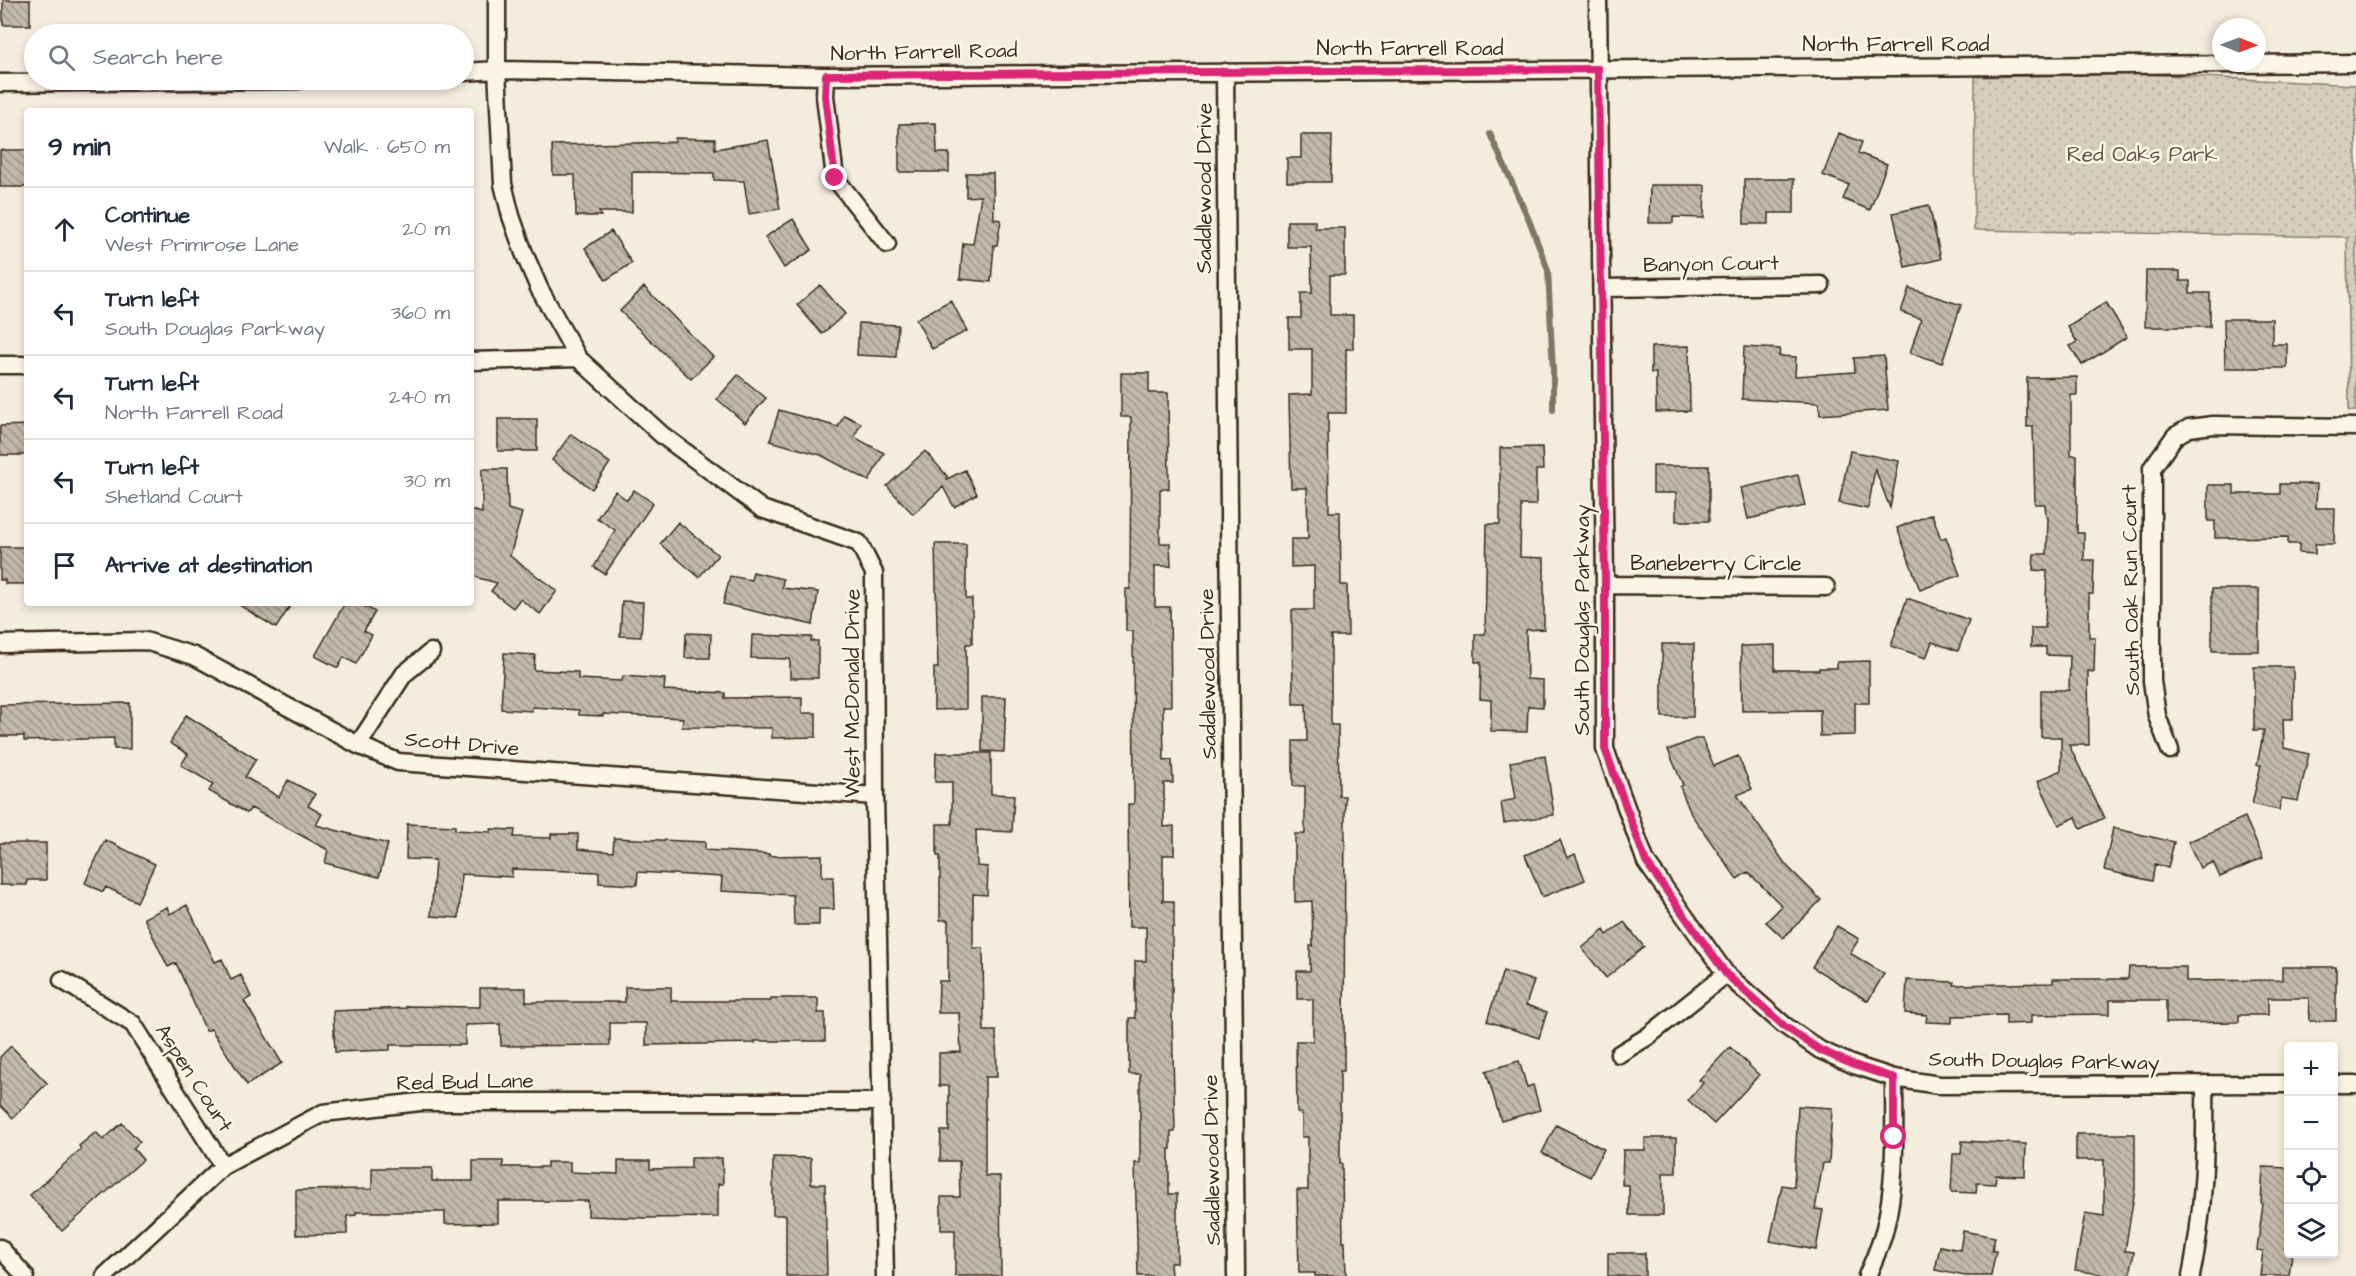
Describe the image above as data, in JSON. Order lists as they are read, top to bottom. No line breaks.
{"streets":{"street":["North Farrell Road","Saddlewood Drive","Banyon Court","Baneberry Circle","South Oak Run Court","South Douglas Parkway","West McDonald Drive","Scott Drive","Aspen Court","Red Bud Lane"]},"crossings":[["North Farrell Road","Saddlewood Drive"],["North Farrell Road","South Douglas Parkway"],["North Farrell Road","West McDonald Drive"],["Banyon Court","South Douglas Parkway"],["Baneberry Circle","South Douglas Parkway"],["West McDonald Drive","Scott Drive"],["West McDonald Drive","Red Bud Lane"],["Aspen Court","Red Bud Lane"]],"parks":["Red Oaks Park"],"north":"right","page":{"search":"Search here","heading":["9 min","Walk · 650 m"],"list":[["Continue","West Primrose Lane","20 m"],["Turn left","South Douglas Parkway","360 m"],["Turn left","North Farrell Road","240 m"],["Turn left","Shetland Court","30 m"],"Arrive at destination"],"map_buttons":["+","−"]}}
